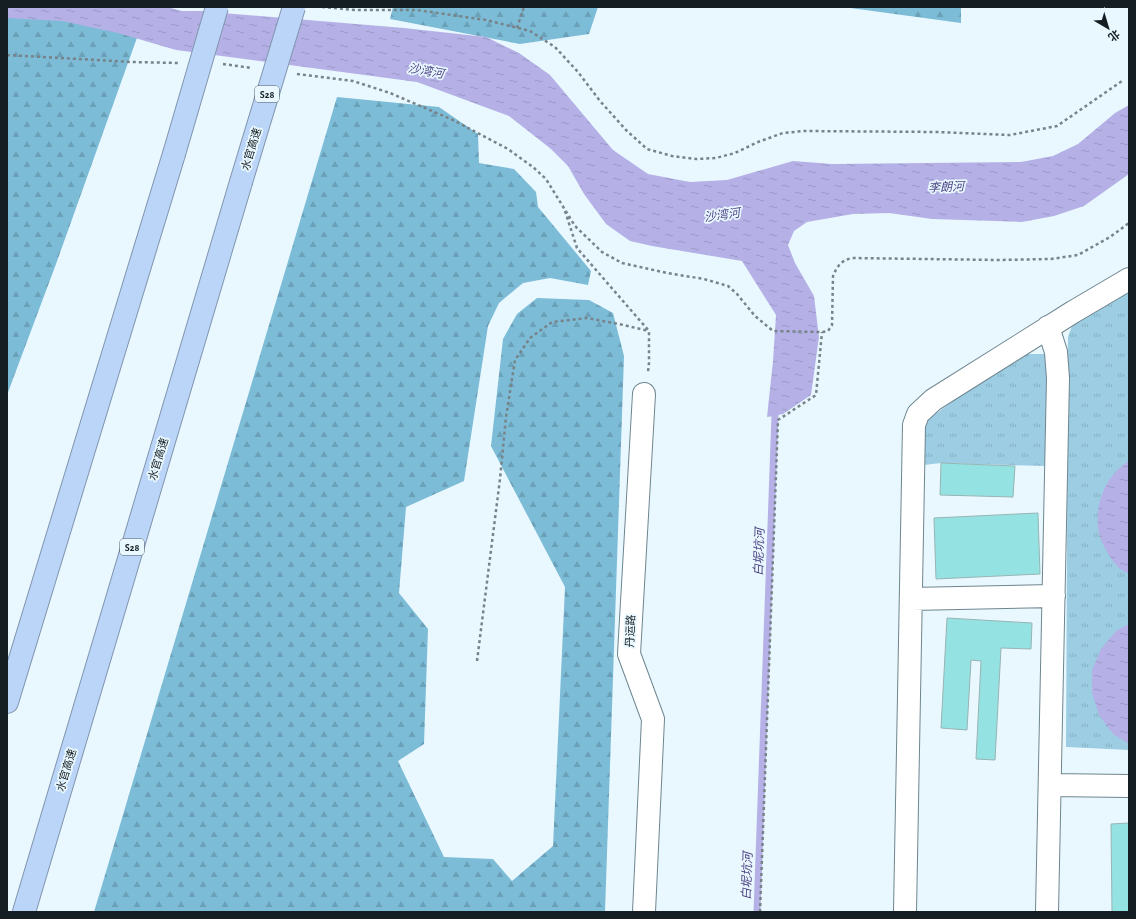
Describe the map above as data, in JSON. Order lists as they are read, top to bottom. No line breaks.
{"streets":{"highway":["S28","水官高速"],"street":["丹运路"]},"water":["沙湾河","李朗河","白坭坑河"],"north":"bottom right"}
